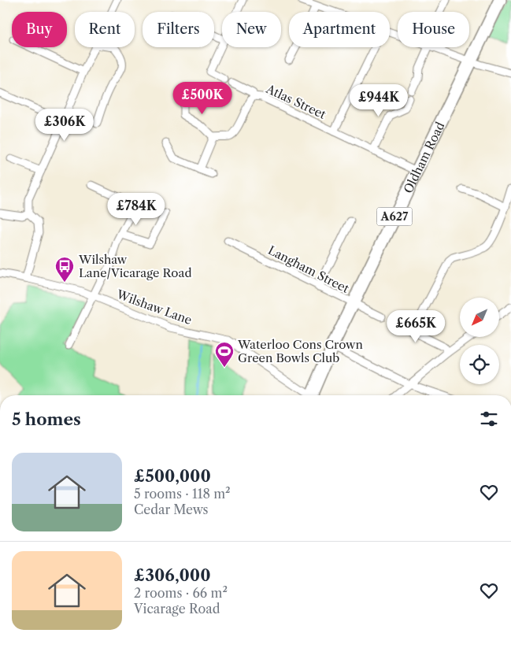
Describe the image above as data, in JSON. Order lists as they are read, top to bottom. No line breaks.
{"streets":{"highway":["Oldham Road","A627"],"street":["Atlas Street","Langham Street","Wilshaw Lane"]},"crossings":[["Atlas Street","Oldham Road"],["Oldham Road","Langham Street"]],"places":{"bus stop":["Wilshaw Lane/Vicarage Road"],"sports":["Waterloo Cons Crown Green Bowls Club"]},"north":"bottom left","page":{"chip":["Buy","Rent","Filters","New","Apartment","House"],"price":["£500K","£944K","£306K","£784K","£665K"],"heading":"5 homes","list":[{"name":"£500,000","note":"5 rooms · 118 m² · Cedar Mews"},{"name":"£306,000","note":"2 rooms · 66 m² · Vicarage Road"}]}}
